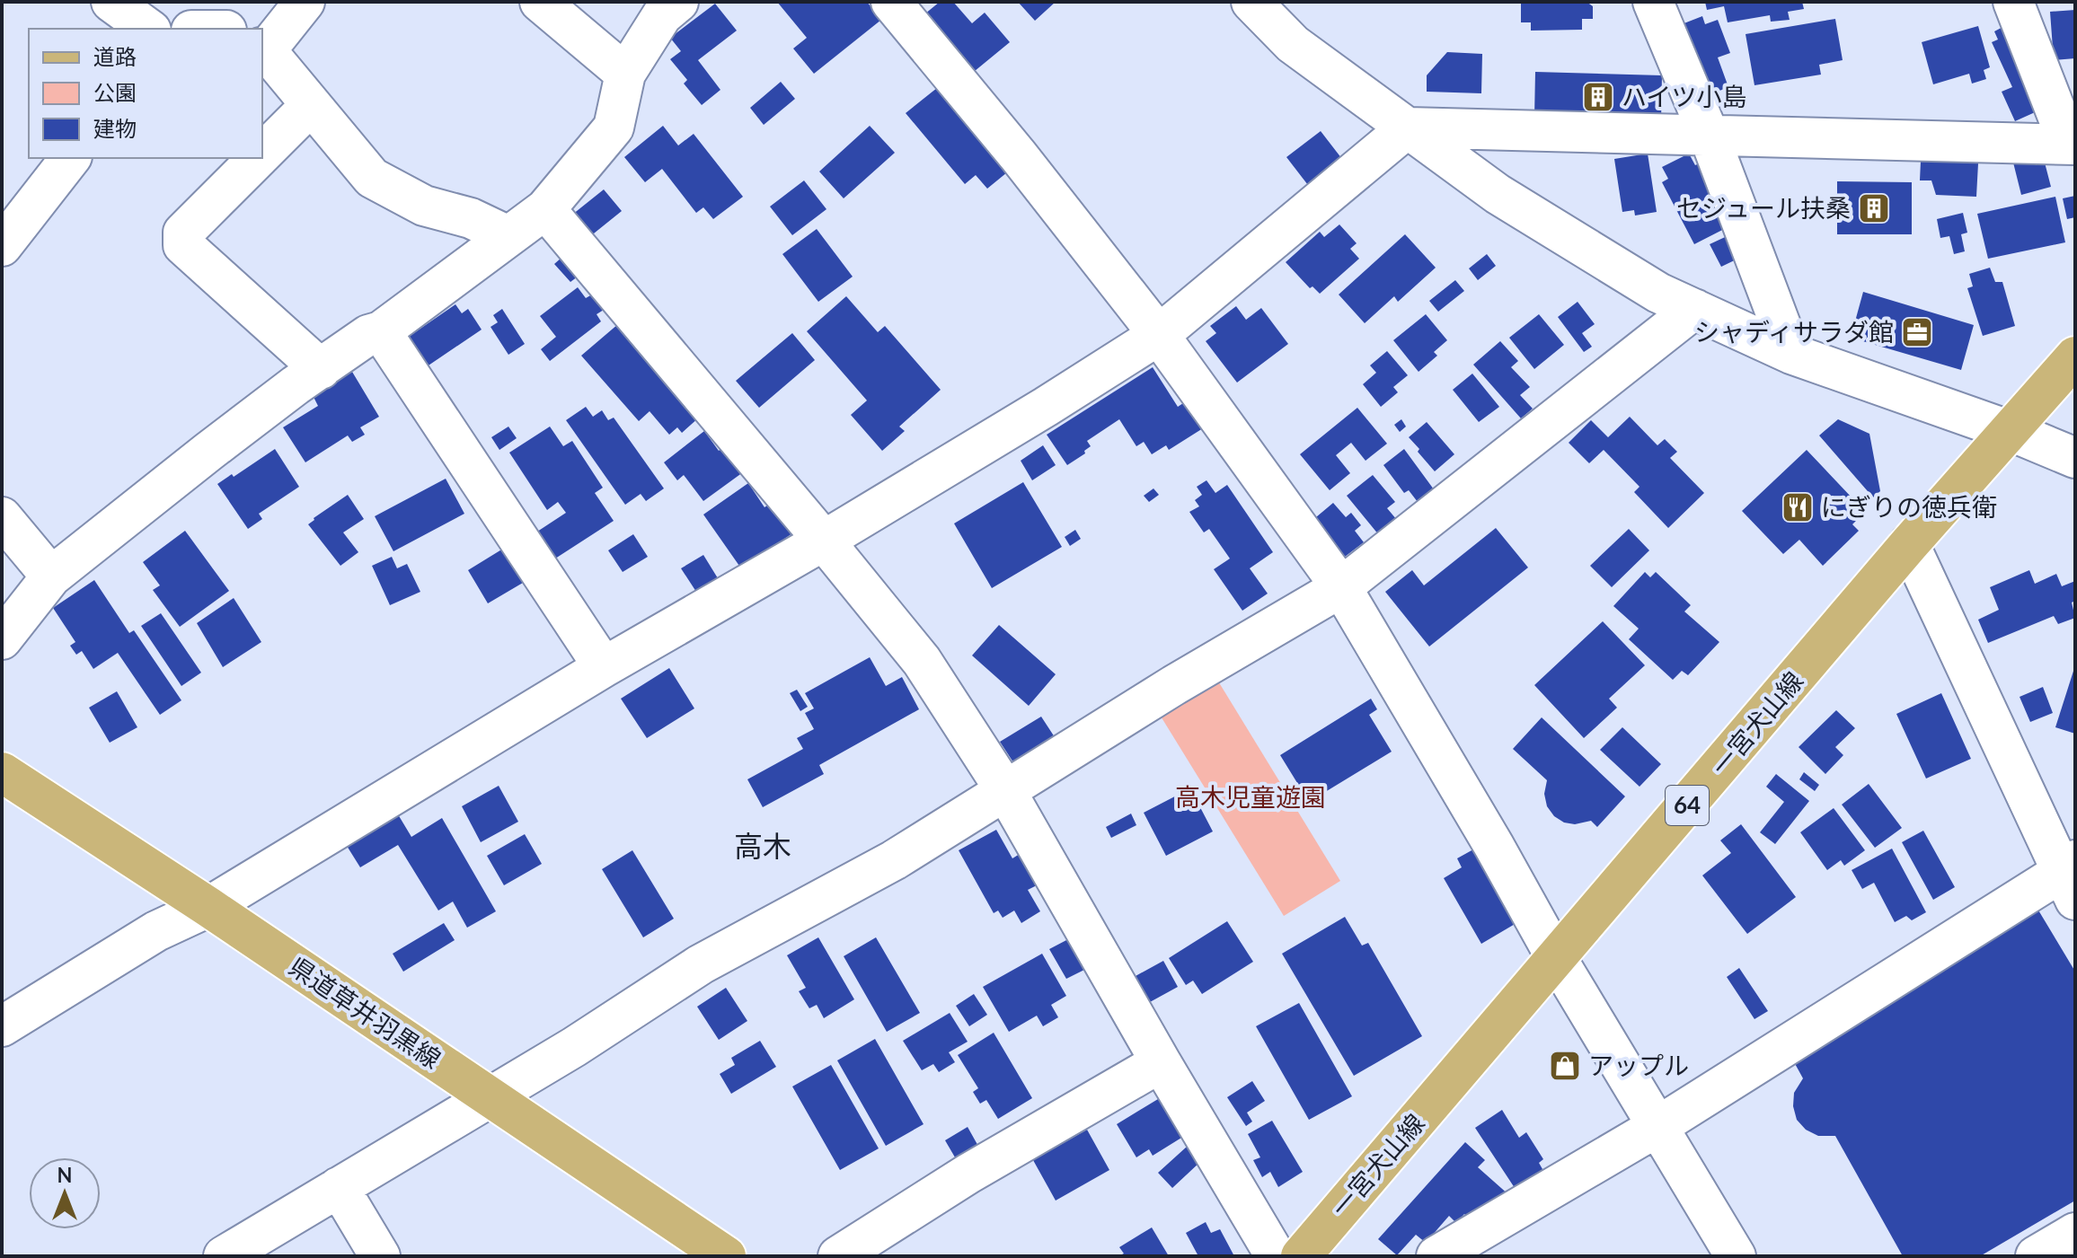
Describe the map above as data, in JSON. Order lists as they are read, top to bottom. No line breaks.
{"streets":{"main road":["一宮犬山線","64","県道草井羽黒線"]},"districts":["高木"],"parks":["高木児童遊園"],"places":{"building":["ハイツ小島","セジュール扶桑"],"office":["シャディサラダ館"],"restaurant":["にぎりの徳兵衛"],"shop":["アップル"]},"legend":["道路","公園","建物"],"north":"top"}
